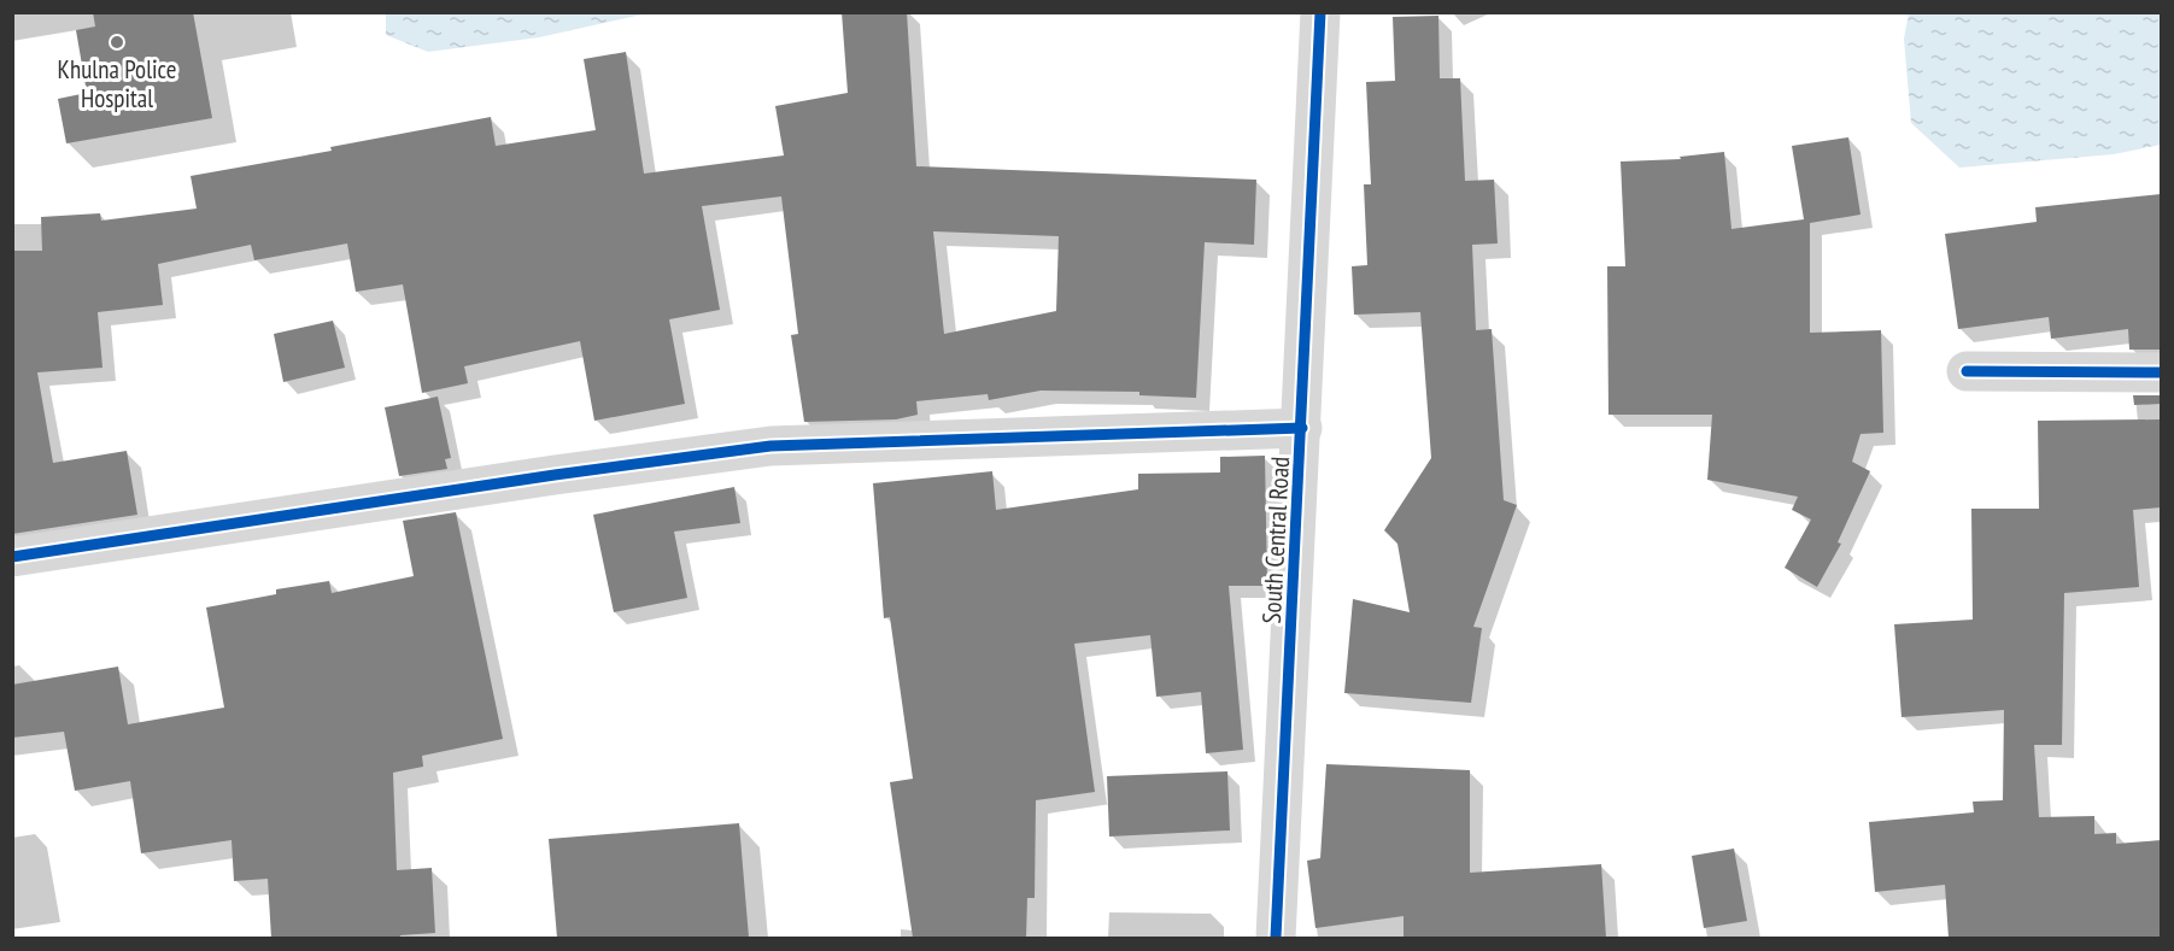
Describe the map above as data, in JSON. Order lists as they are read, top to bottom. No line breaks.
{"streets":{"street":["South Central Road"]},"places":["Khulna Police Hospital"]}
